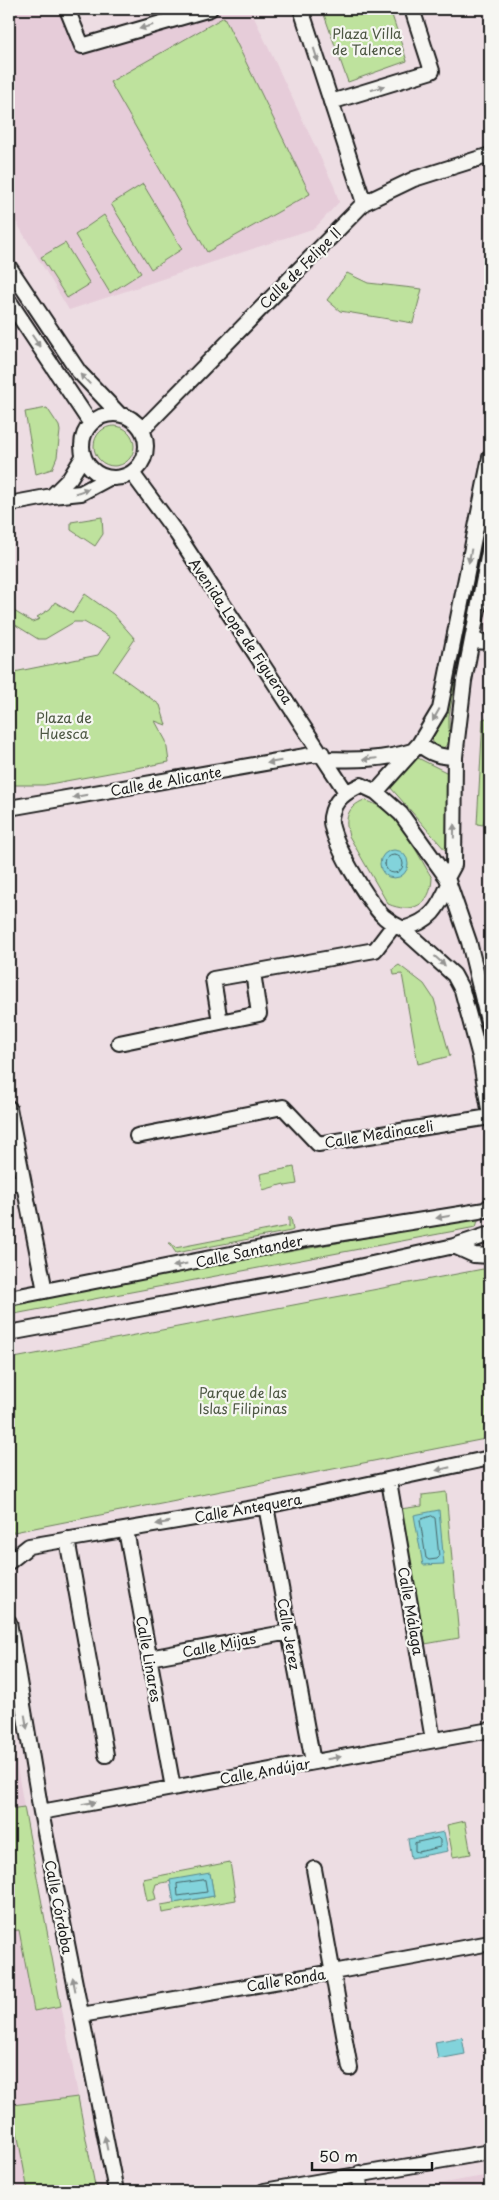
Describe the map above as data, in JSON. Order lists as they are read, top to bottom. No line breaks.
{"streets":{"street":["Calle de Felipe II","Avenida Lope de Figueroa","Calle de Alicante","Calle Medinaceli","Calle Santander","Calle Antequera","Calle Málaga","Calle Jerez","Calle Mijas","Calle Linares","Calle Andújar","Calle Córdoba","Calle Ronda"]},"crossings":[["Calle de Felipe II","Avenida Lope de Figueroa"],["Avenida Lope de Figueroa","Calle de Alicante"],["Calle Antequera","Calle Málaga"],["Calle Antequera","Calle Jerez"],["Calle Antequera","Calle Linares"],["Calle Málaga","Calle Andújar"],["Calle Jerez","Calle Mijas"],["Calle Jerez","Calle Andújar"],["Calle Mijas","Calle Linares"],["Calle Linares","Calle Andújar"],["Calle Andújar","Calle Córdoba"],["Calle Córdoba","Calle Ronda"]],"one_way":["Calle de Alicante","Calle Antequera","Calle Andújar"],"parks":["Plaza Villa de Talence","Plaza de Huesca","Parque de las Islas Filipinas"],"scale_bar":"50 m"}
